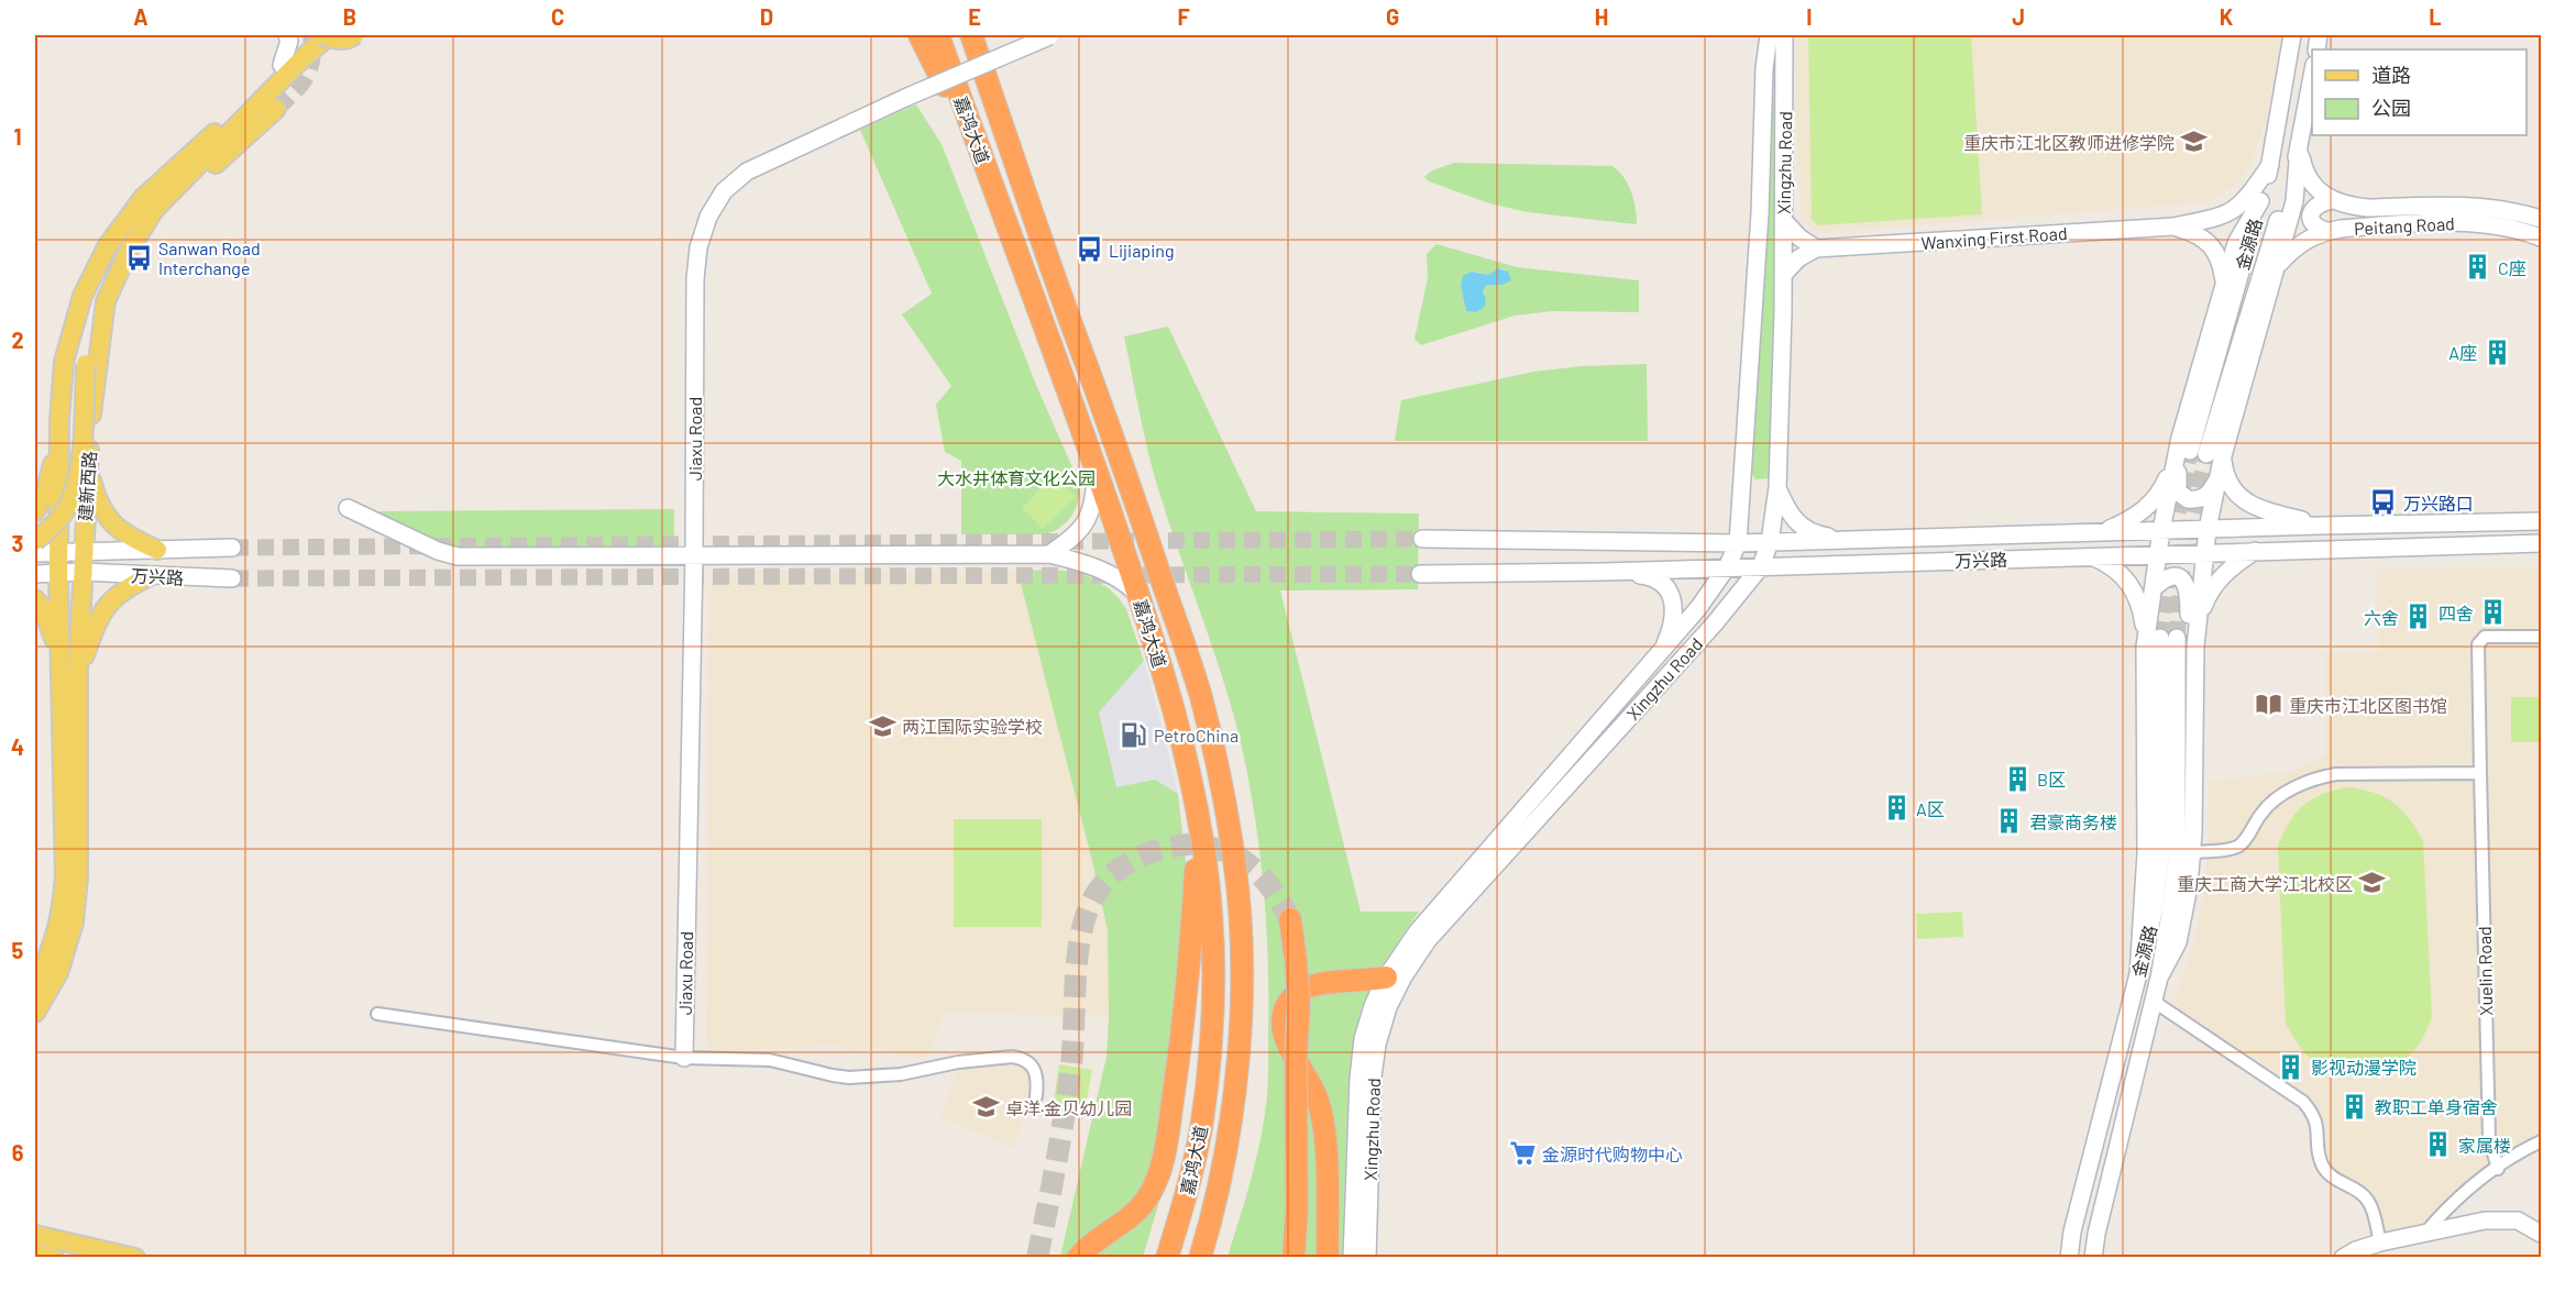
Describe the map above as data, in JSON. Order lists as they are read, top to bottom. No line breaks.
{"streets":{"highway":["嘉鸿大道"],"main road":["建新西路"],"street":["Xingzhu Road","Peitang Road","Wanxing First Road","金源路","Jiaxu Road","万兴路","Xuelin Road"]},"crossings":[["Xingzhu Road","万兴路"],["Peitang Road","金源路"],["Wanxing First Road","金源路"],["建新西路","万兴路"]],"parks":["大水井体育文化公园"],"places":{"school or university":["重庆市江北区教师进修学院","两江国际实验学校","重庆工商大学江北校区","卓洋·金贝幼儿园"],"bus stop":["Lijiaping","Sanwan Road Interchange","万兴路口"],"building":["C座","A座","四舍","六舍","B区","A区","君豪商务楼","影视动漫学院","教职工单身宿舍","家属楼"],"library":["重庆市江北区图书馆"],"fuel station":["PetroChina"],"supermarket":["金源时代购物中心"]},"legend":["道路","公园"],"grid":{"columns":["A","B","C","D","E","F","G","H","I","J","K","L"],"rows":["1","2","3","4","5","6"]}}
